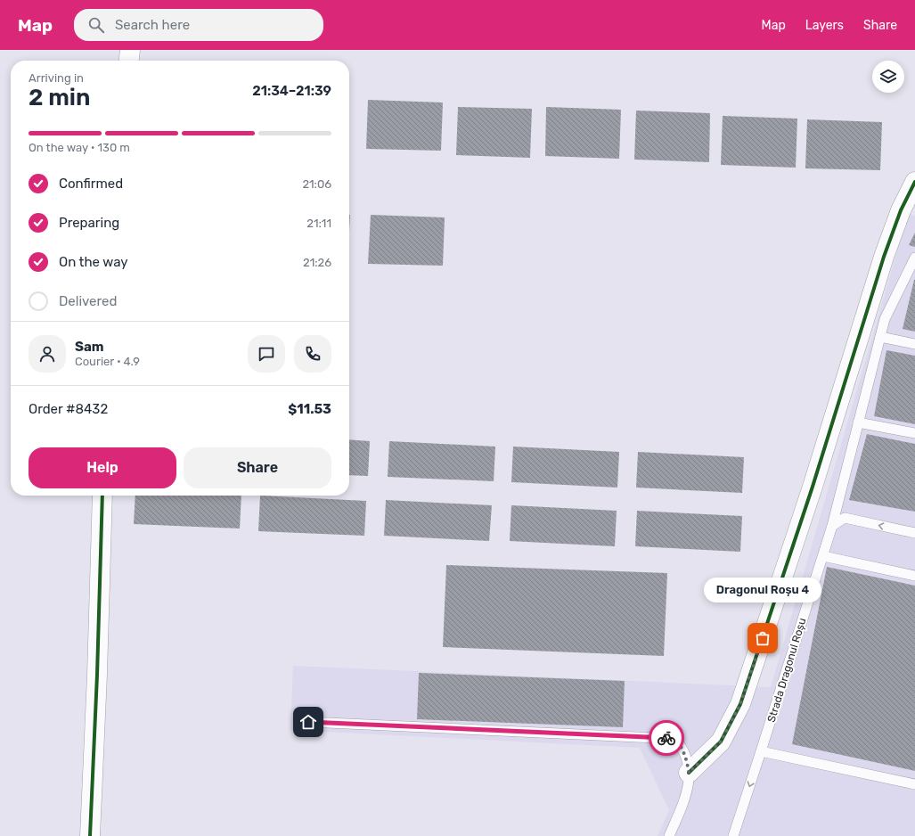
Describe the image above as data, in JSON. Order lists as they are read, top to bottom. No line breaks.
{"streets":{"lane":["Strada Dragonul Roșu"]},"places":["Dragonul Roșu 4"],"page":{"header":"Map","search":"Search here","nav":["Map","Layers","Share"],"heading":["2 min","Arriving in","21:34–21:39"],"panel":["Sam","Courier · 4.9","Order #8432","$11.53"],"bar":"On the way · 130 m","list":[["Confirmed","21:06"],["Preparing","21:11"],["On the way","21:26"],"Delivered"],"buttons":["Help","Share"],"bubble":"Dragonul Roșu 4"}}
